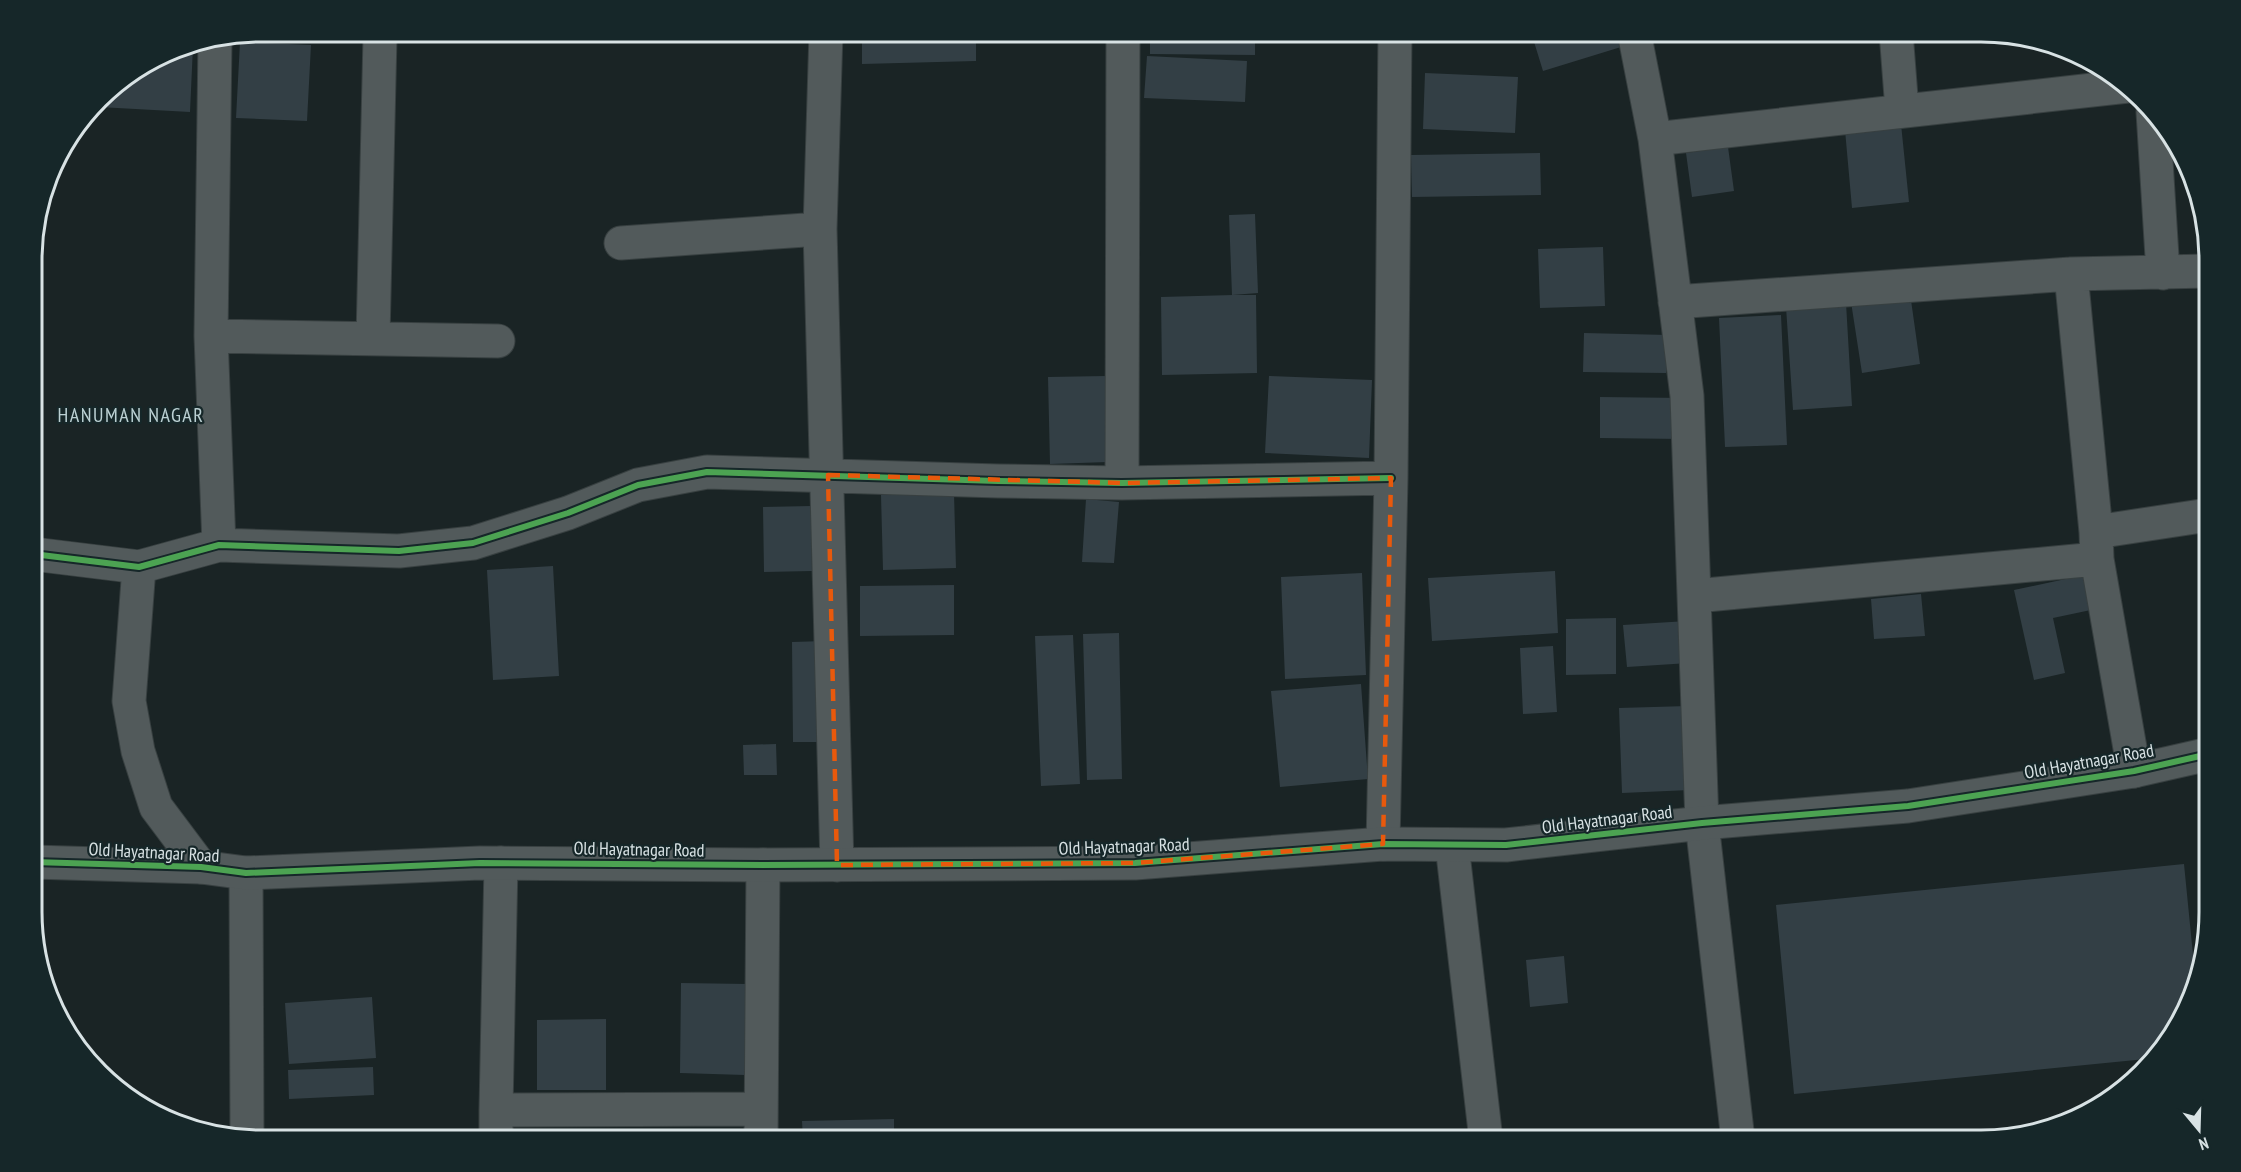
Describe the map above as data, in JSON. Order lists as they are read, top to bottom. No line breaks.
{"streets":{"street":["Old Hayatnagar Road"]},"districts":["HANUMAN NAGAR"],"north":"bottom"}
